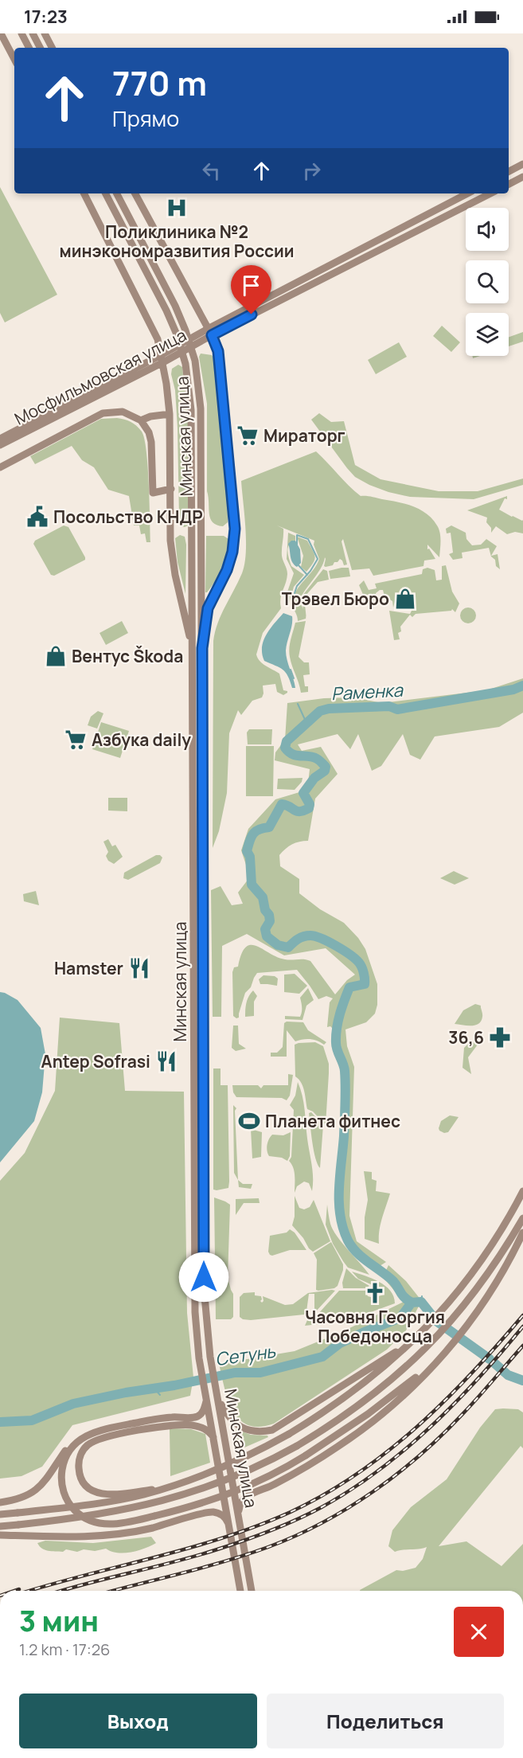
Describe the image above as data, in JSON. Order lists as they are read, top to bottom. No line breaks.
{"streets":{"main road":["Мосфильмовская улица","Минская улица"]},"water":["Раменка","Сетунь"],"places":{"hospital":["Поликлиника №2 минэкономразвития России"],"supermarket":["Мираторг","Азбука daily"],"public building":["Посольство КНДР"],"shop":["Трэвел Бюро","Вентус Škoda"],"restaurant":["Hamster","Antep Sofrasi"],"pharmacy":["36,6"],"sports":["Планета фитнес"],"church":["Часовня Георгия Победоносца"]},"page":{"status":"17:23","turn":["770 m","Прямо"],"heading":["3 мин","1.2 km · 17:26"],"buttons":["Выход","Поделиться"]}}
